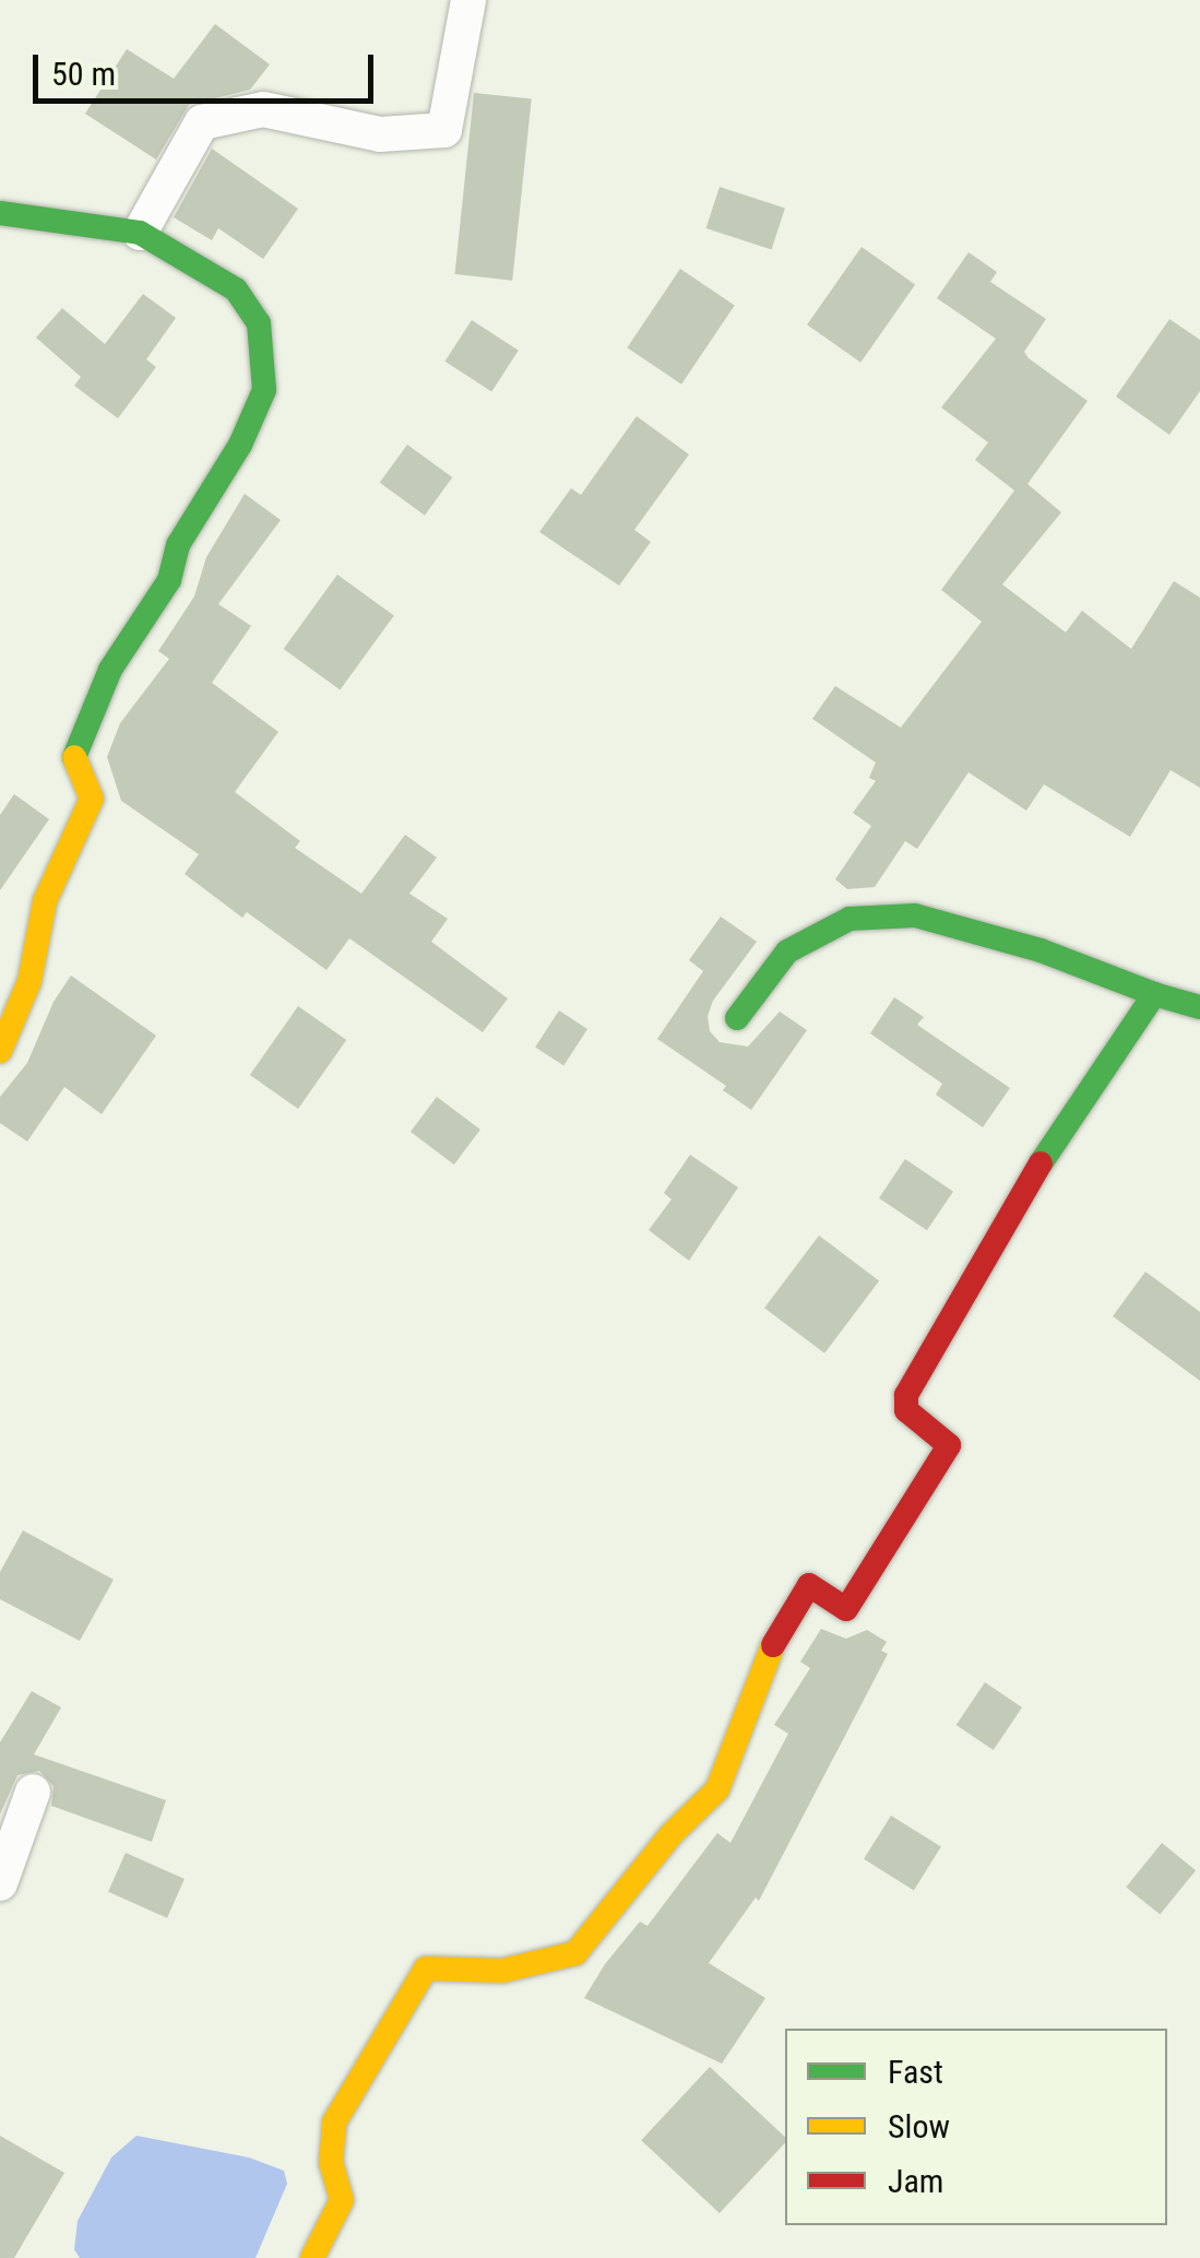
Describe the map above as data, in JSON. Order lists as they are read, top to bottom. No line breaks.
{"legend":["Fast","Slow","Jam"],"scale_bar":"50 m"}
